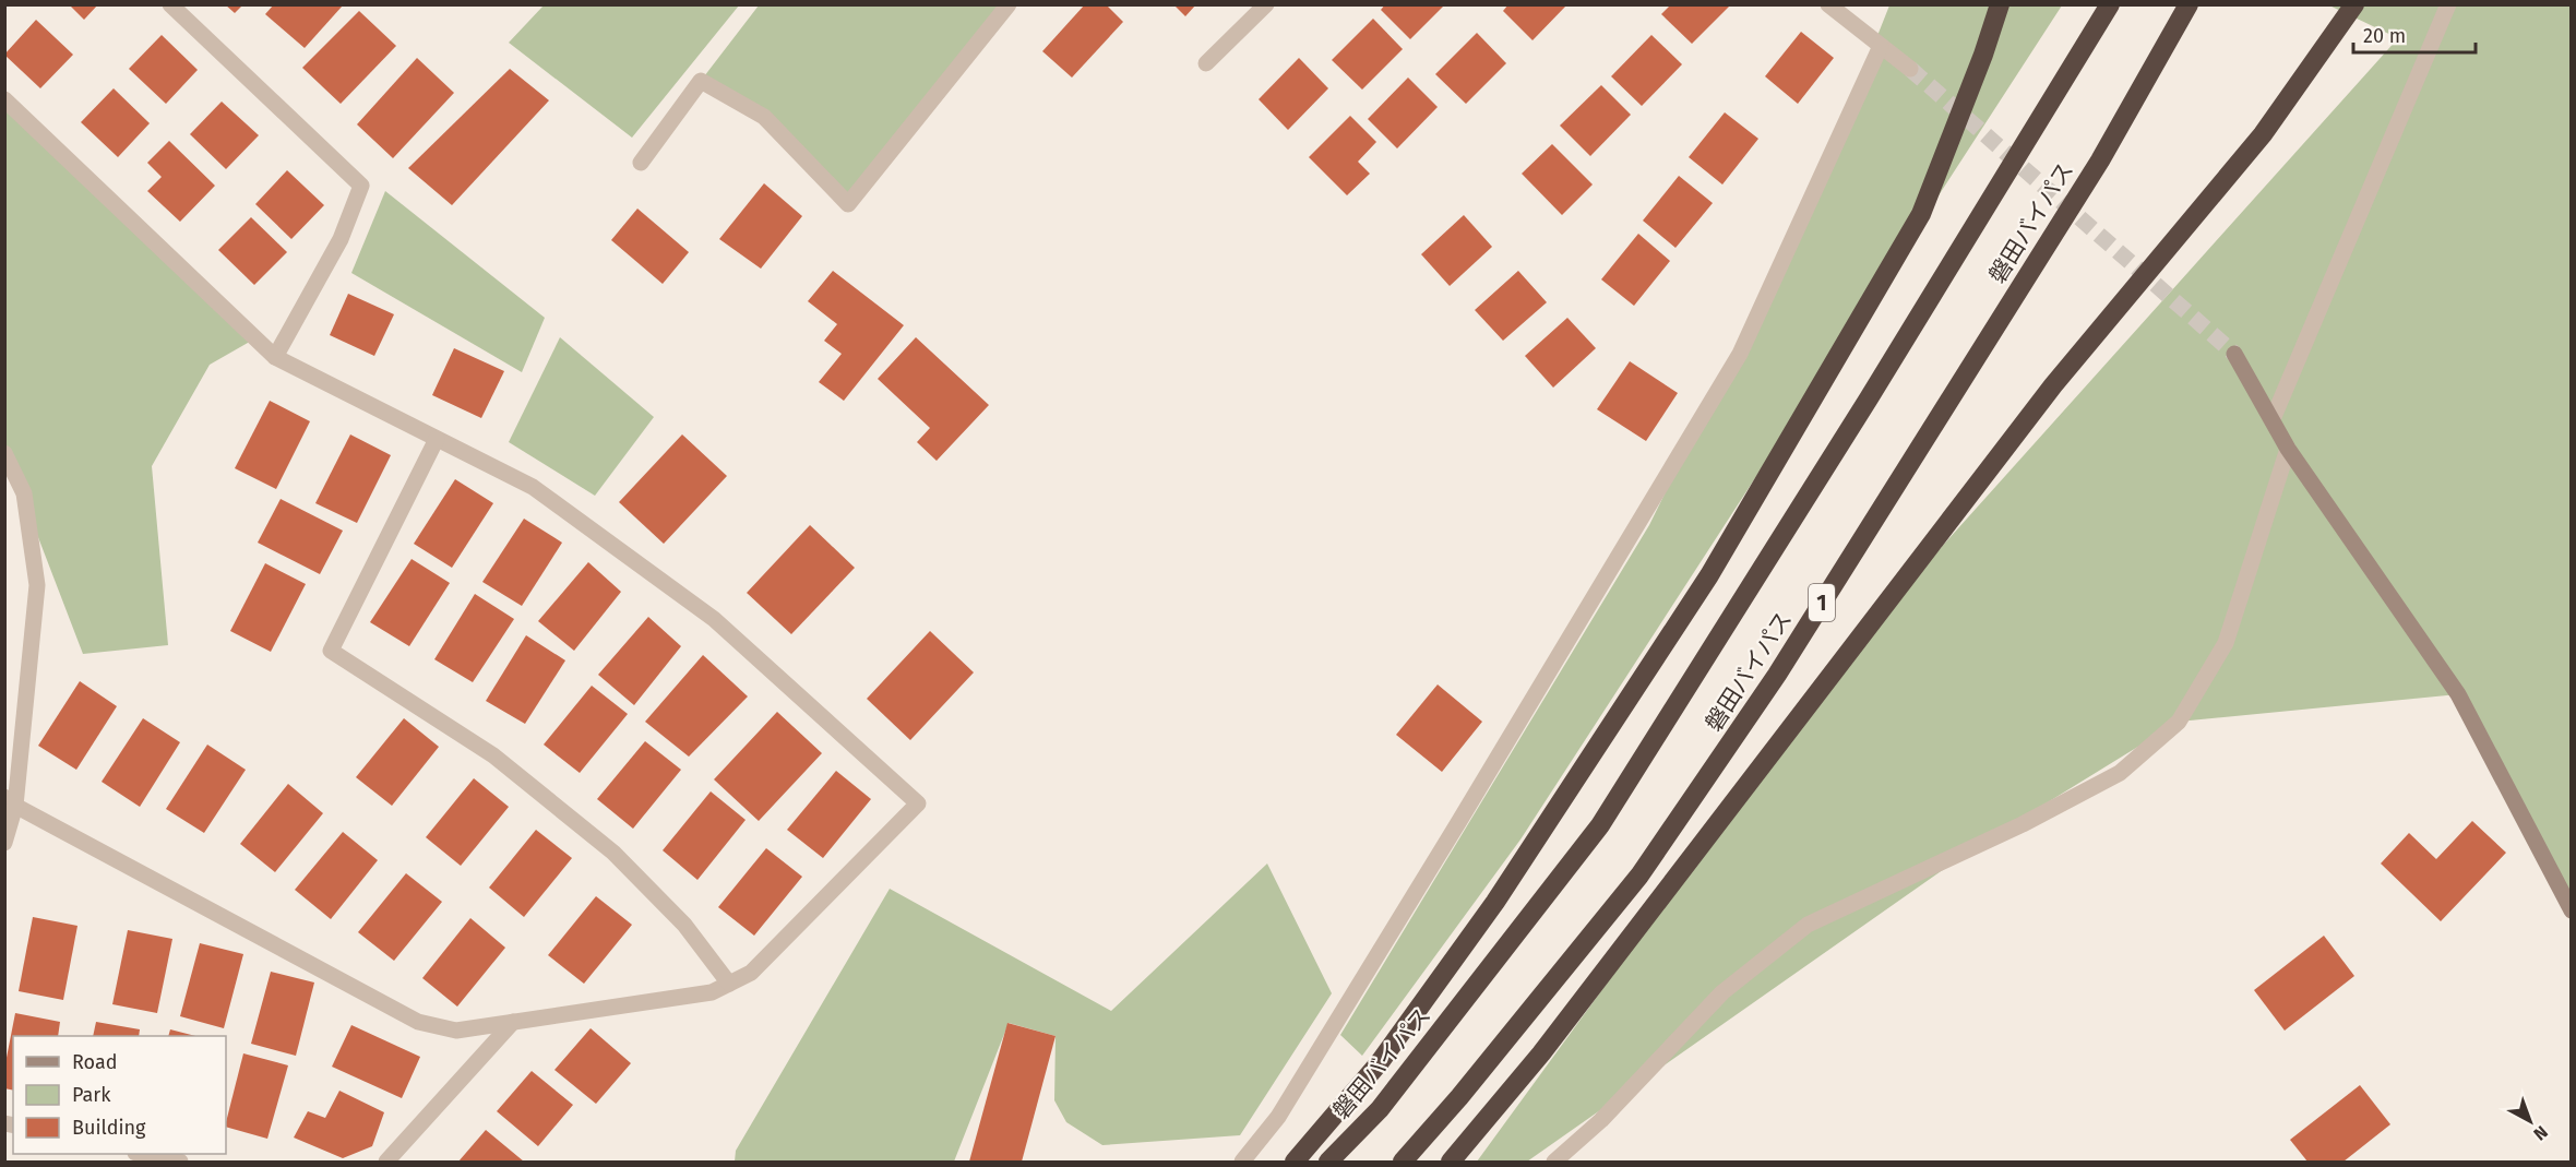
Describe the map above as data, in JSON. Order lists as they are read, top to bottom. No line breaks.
{"streets":{"highway":["磐田バイパス","1"]},"legend":["Road","Park","Building"],"scale_bar":"20 m","north":"bottom right"}
